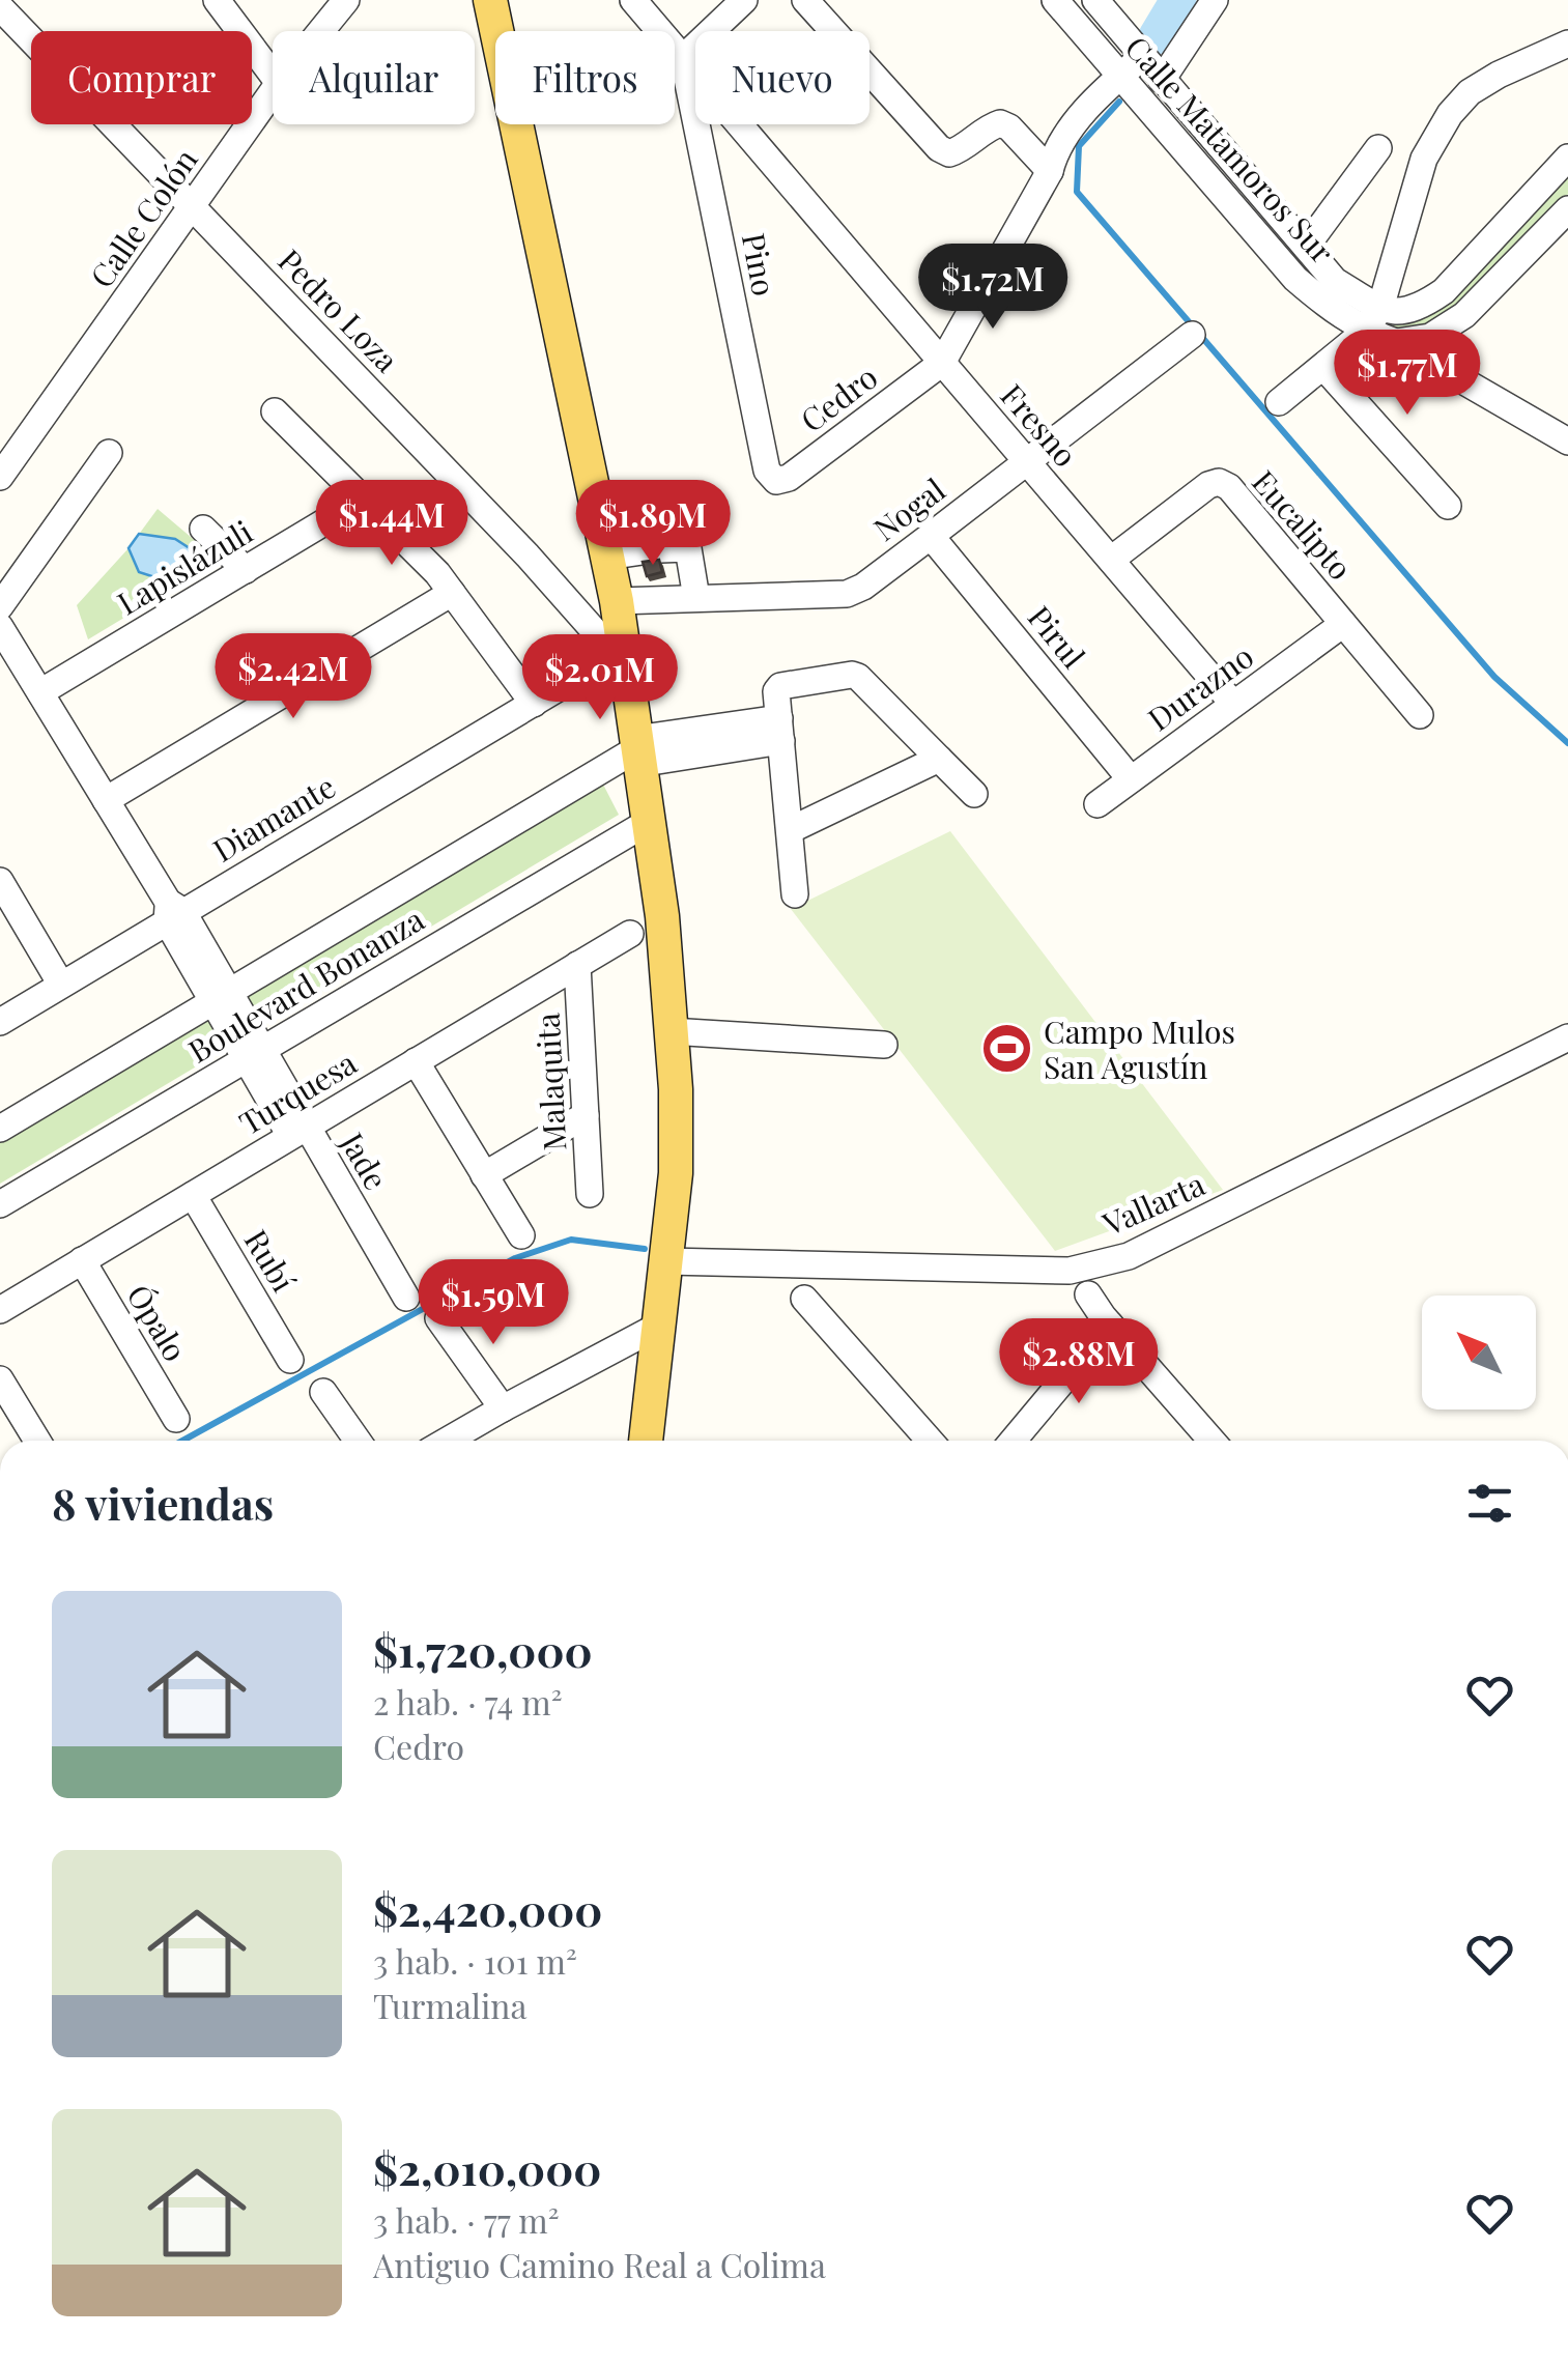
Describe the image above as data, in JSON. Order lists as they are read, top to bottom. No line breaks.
{"streets":{"street":["Calle Matamoros Sur","Calle Colón","Pino","Pedro Loza","Cedro","Fresno","Nogal","Eucalipto","Lapislázuli","Pirul","Durazno","Diamante","Boulevard Bonanza","Malaquita","Turquesa","Jade","Vallarta","Rubí","Ópalo"]},"crossings":[["Calle Matamoros Sur","Cedro"],["Calle Colón","Pedro Loza"],["Pino","Cedro"],["Pino","Fresno"],["Cedro","Fresno"],["Fresno","Nogal"],["Fresno","Eucalipto"],["Fresno","Durazno"],["Nogal","Pirul"],["Eucalipto","Durazno"],["Lapislázuli","Jade"],["Pirul","Durazno"],["Diamante","Jade"],["Boulevard Bonanza","Jade"],["Malaquita","Turquesa"],["Turquesa","Jade"],["Turquesa","Rubí"],["Turquesa","Ópalo"]],"places":{"sports":["Campo Mulos San Agustín"]},"north":"top left","page":{"chip":["Comprar","Alquilar","Filtros","Nuevo"],"price":["$1.72M","$1.77M","$1.44M","$1.89M","$2.42M","$2.01M","$1.59M","$2.88M"],"heading":"8 viviendas","list":[{"name":"$1,720,000","note":"2 hab. · 74 m² · Cedro"},{"name":"$2,420,000","note":"3 hab. · 101 m² · Turmalina"},{"name":"$2,010,000","note":"3 hab. · 77 m² · Antiguo Camino Real a Colima"}]}}
